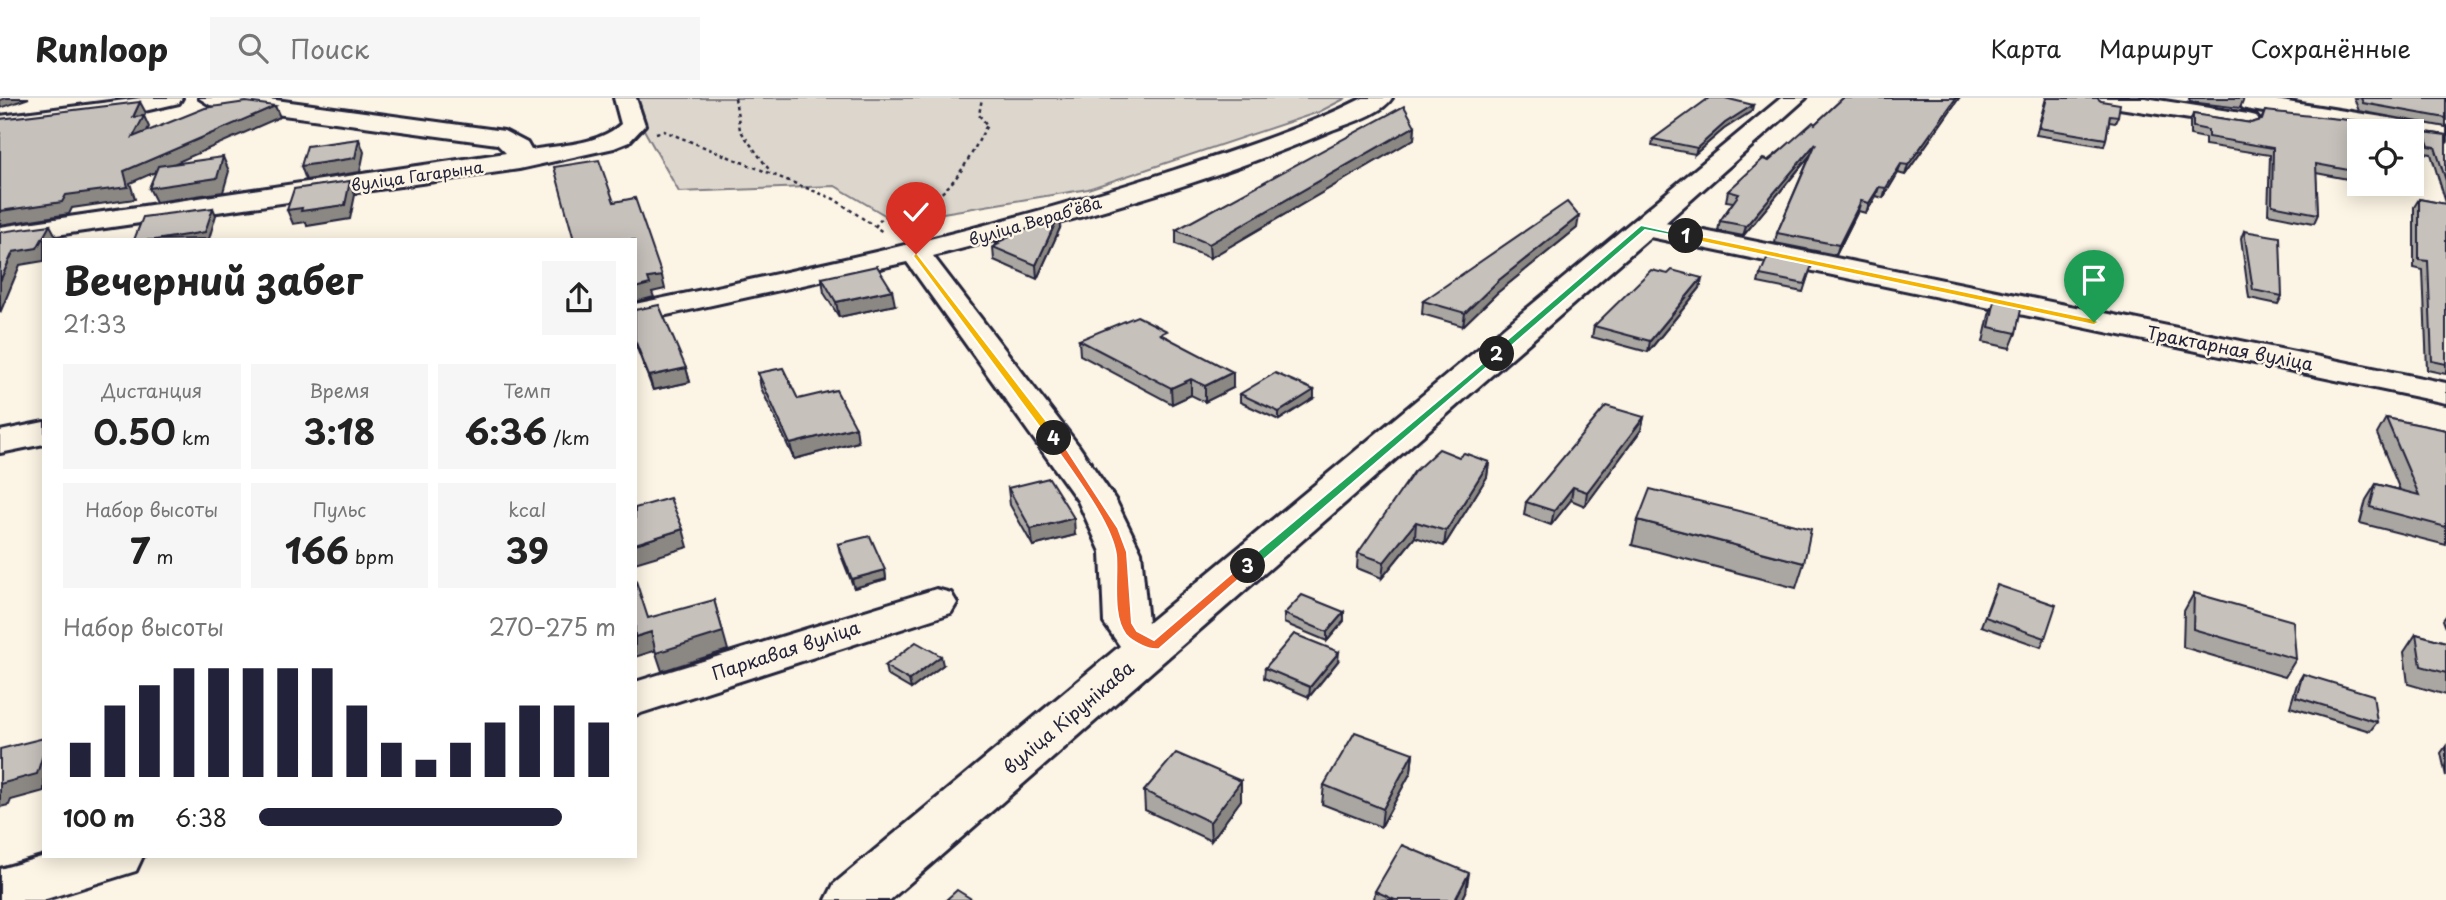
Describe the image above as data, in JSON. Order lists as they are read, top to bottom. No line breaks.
{"streets":{"street":["вуліца Гагарына","вуліца Верабʼёва","Трактарная вуліца","Паркавая вуліца","вуліца Кірунікава"]},"crossings":[["Трактарная вуліца","вуліца Кірунікава"]],"page":{"header":"Runloop","search":"Поиск","nav":["Карта","Маршрут","Сохранённые"],"pins":["1","2","4","3"],"heading":["Вечерний забег","21:33"],"stats":[["Дистанция","0.50 km"],["Время","3:18"],["Темп","6:36 /km"],["Набор высоты","7 m"],["Пульс","166 bpm"],["kcal","39"]],"chart":["Набор высоты","270–275 m"],"list":[{"name":"100 m","note":"6:38"}]}}
